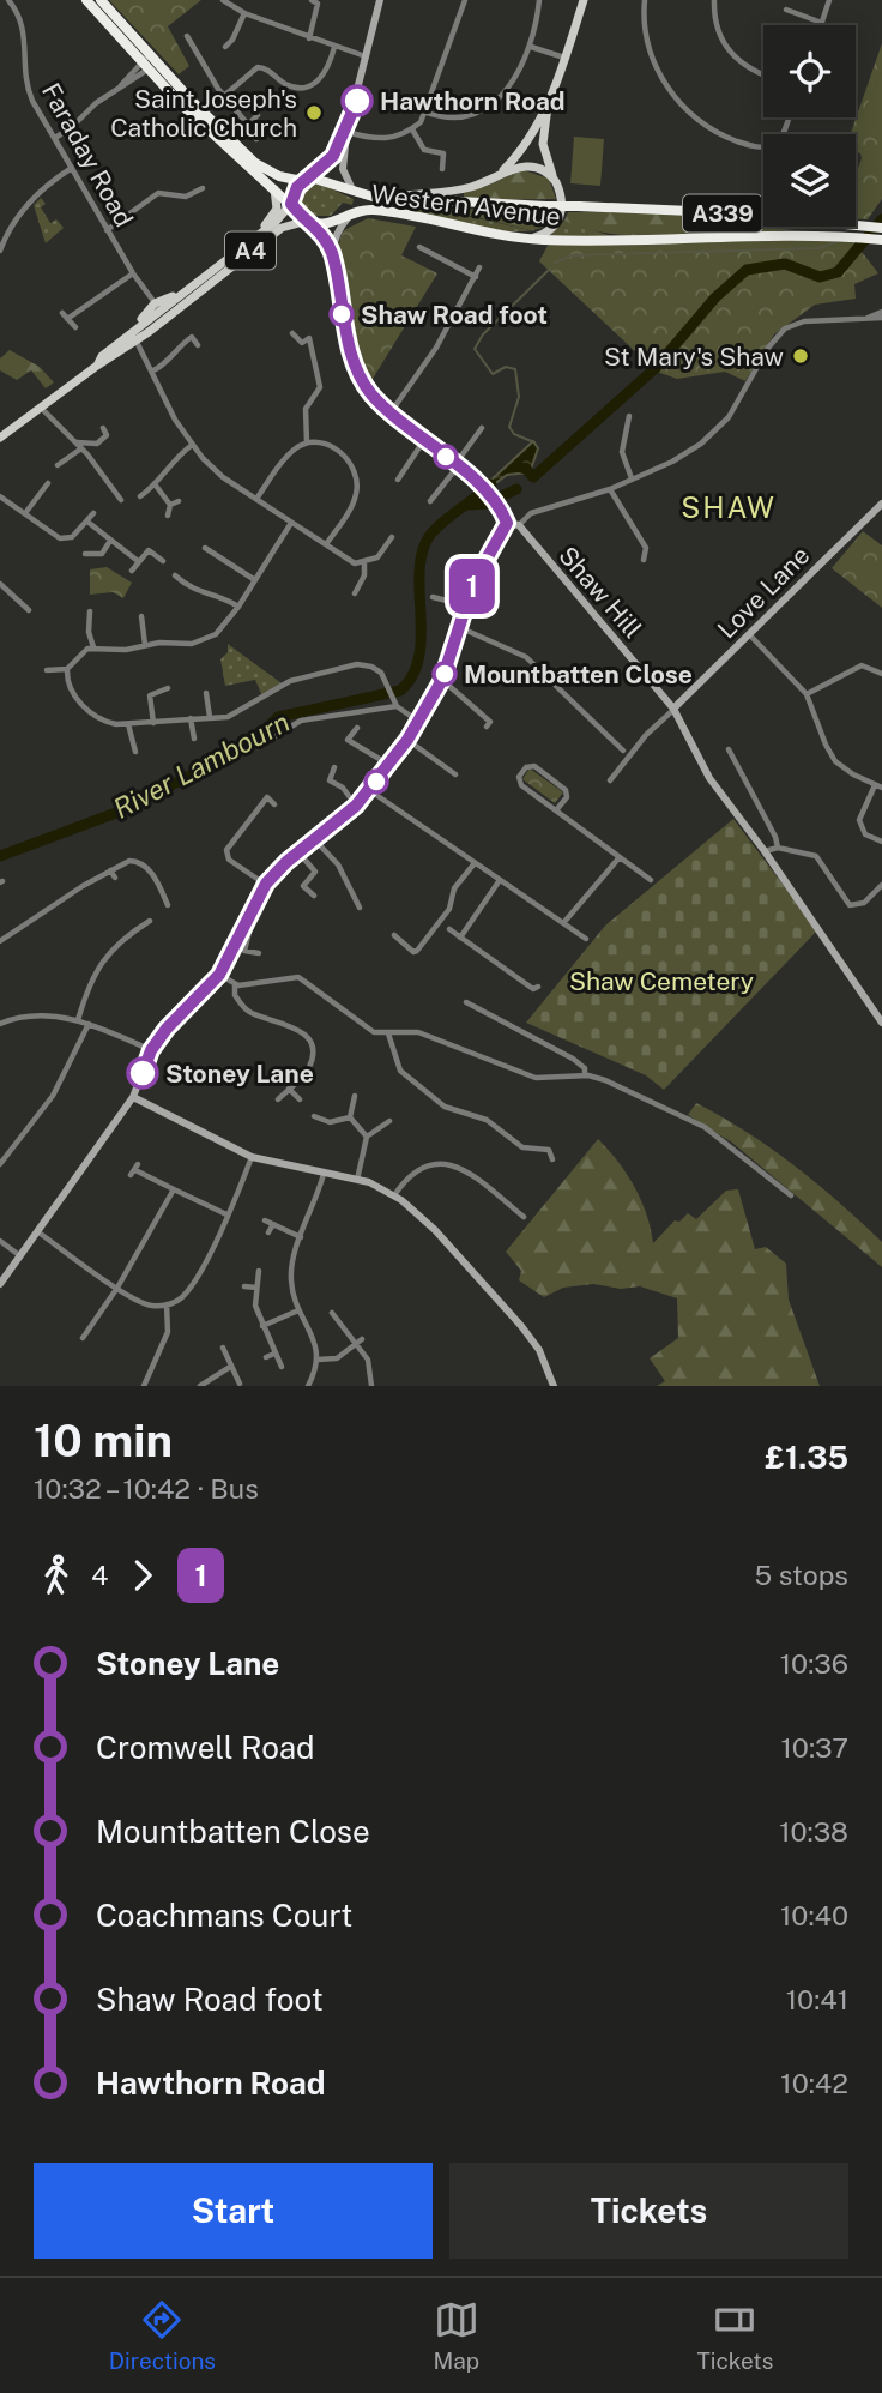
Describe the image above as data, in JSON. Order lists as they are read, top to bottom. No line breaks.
{"streets":{"highway":["Western Avenue","A339"],"main road":["A4"],"street":["Faraday Road","Shaw Hill","Love Lane"]},"crossings":[["Faraday Road","A4"],["Western Avenue","A339"],["A339","A4"],["Shaw Hill","Love Lane"]],"districts":["SHAW"],"water":["River Lambourn"],"parks":["Shaw Cemetery"],"places":["Hawthorn Road","Saint Joseph's Catholic Church","Shaw Road foot","St Mary's Shaw","Mountbatten Close","Stoney Lane"],"lines":["bus line 1"],"page":{"on_map":"1","heading":["10 min","10:32 – 10:42 · Bus","£1.35"],"legs":["4","1","5 stops"],"list":[{"name":"Stoney Lane","value":"10:36"},{"name":"Cromwell Road","value":"10:37"},{"name":"Mountbatten Close","value":"10:38"},{"name":"Coachmans Court","value":"10:40"},{"name":"Shaw Road foot","value":"10:41"},{"name":"Hawthorn Road","value":"10:42"}],"buttons":["Start","Tickets"],"tabs":["Directions","Map","Tickets"]}}
